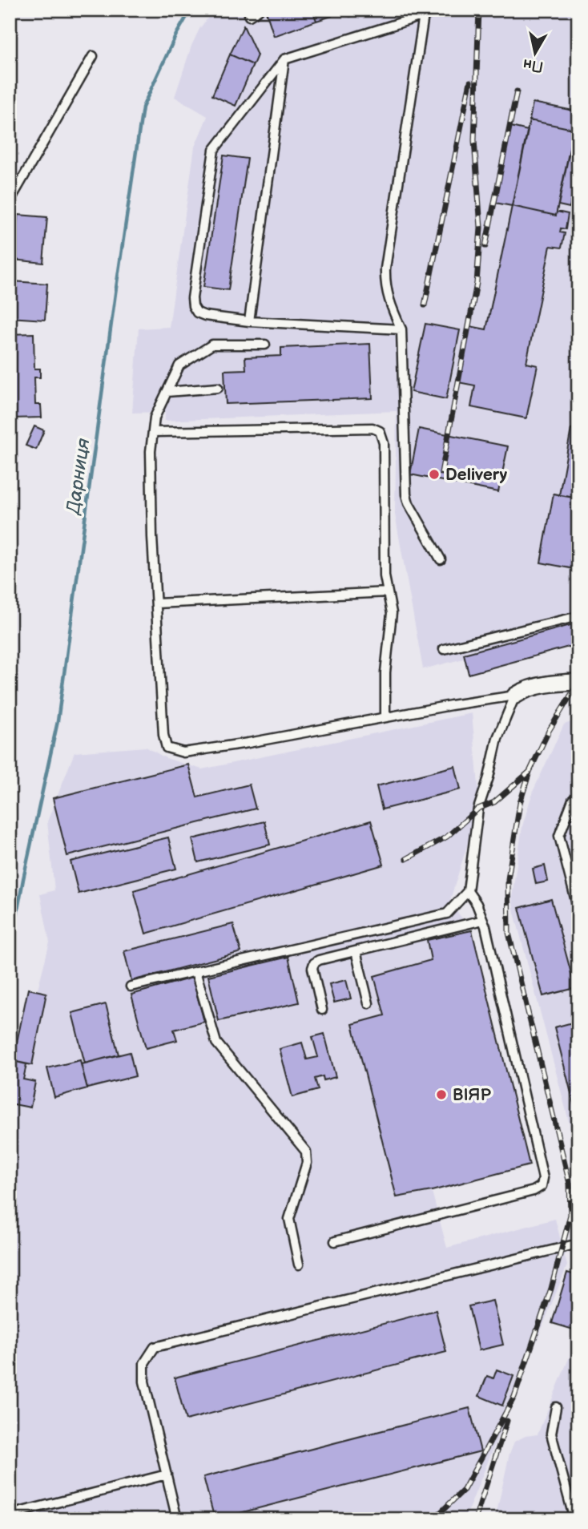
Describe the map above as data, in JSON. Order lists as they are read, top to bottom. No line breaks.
{"water":["Дарниця"],"places":["Delivery","ВІЯР"],"north":"bottom"}
